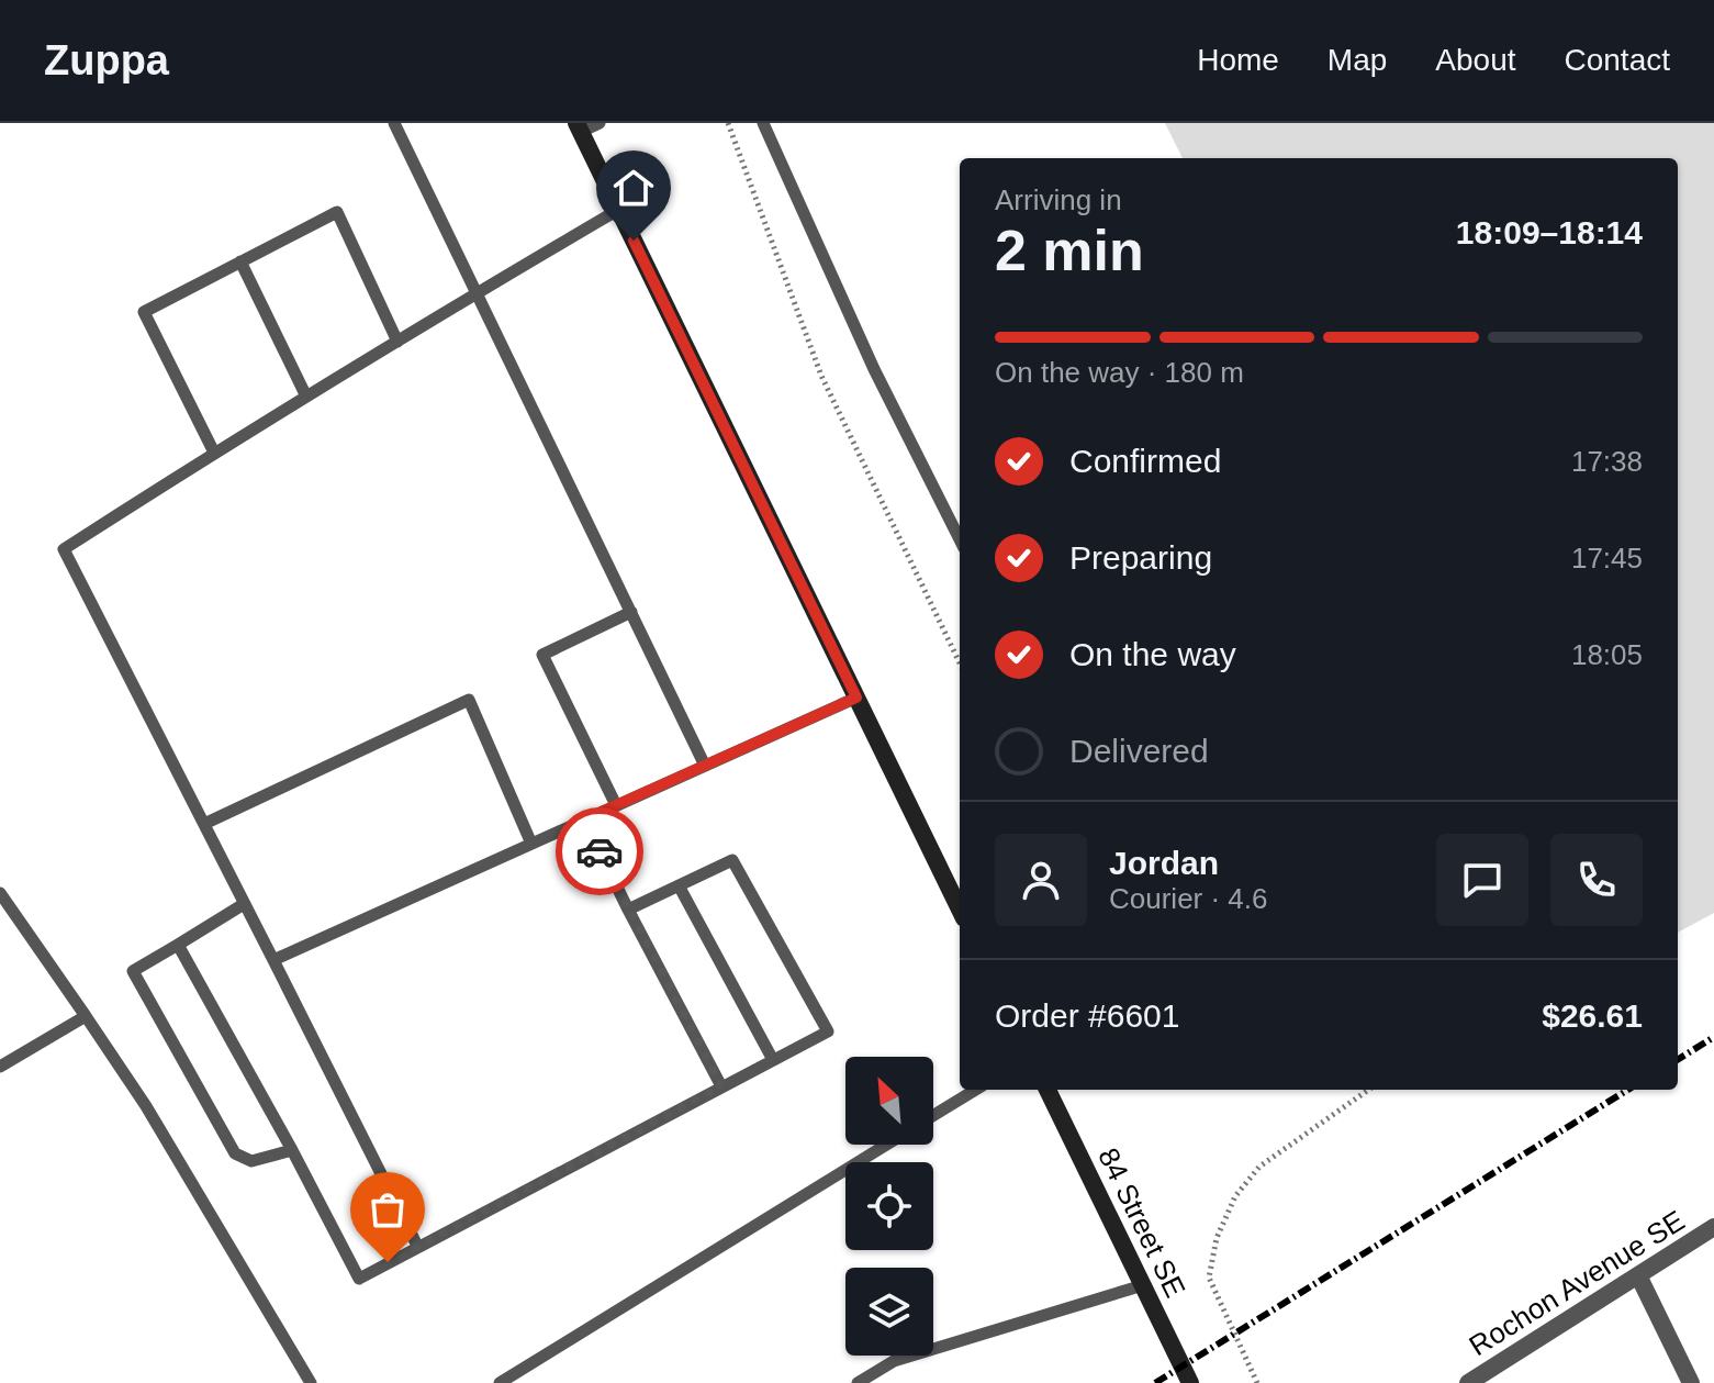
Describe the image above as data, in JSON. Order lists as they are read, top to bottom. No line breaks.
{"streets":{"street":["84 Street SE","Rochon Avenue SE"]},"north":"top left","page":{"header":"Zuppa","nav":["Home","Map","About","Contact"],"heading":["2 min","Arriving in","18:09–18:14"],"panel":["Jordan","Courier · 4.6","Order #6601","$26.61"],"bar":"On the way · 180 m","list":[["Confirmed","17:38"],["Preparing","17:45"],["On the way","18:05"],"Delivered"]}}
